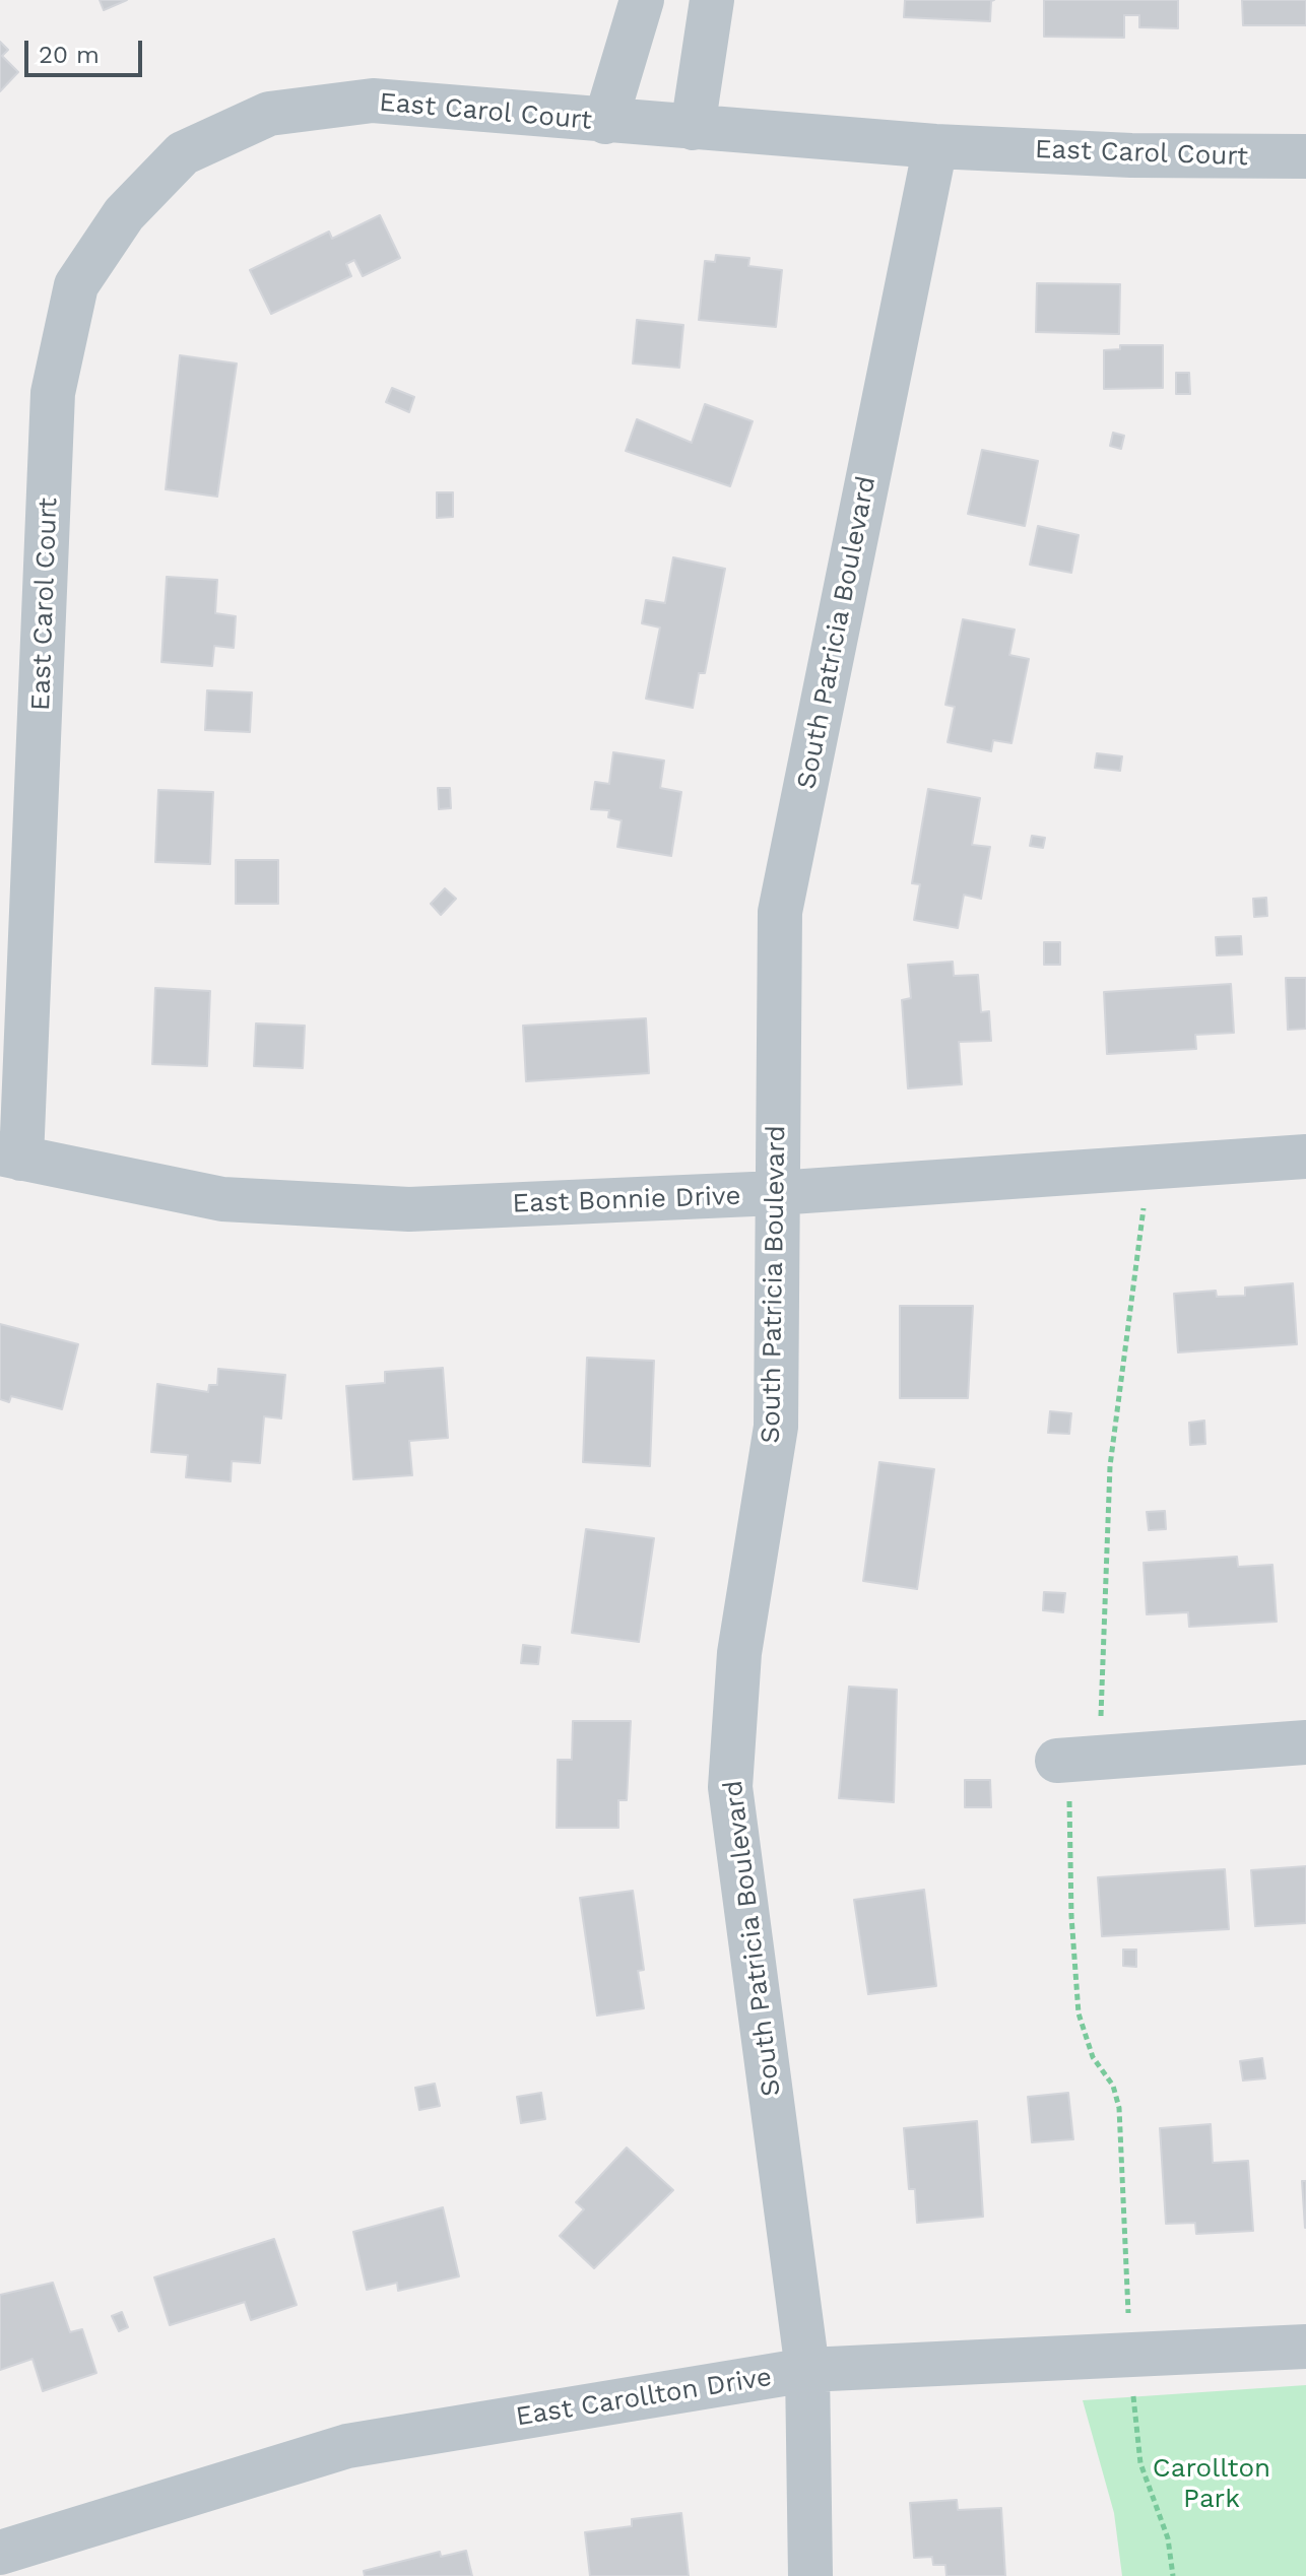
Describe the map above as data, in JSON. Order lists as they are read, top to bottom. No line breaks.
{"streets":{"street":["East Carol Court","South Patricia Boulevard","East Bonnie Drive","East Carollton Drive"]},"crossings":[["East Carol Court","South Patricia Boulevard"],["East Carol Court","East Bonnie Drive"],["South Patricia Boulevard","East Bonnie Drive"],["South Patricia Boulevard","East Carollton Drive"]],"parks":["Carollton Park"],"scale_bar":"20 m"}
